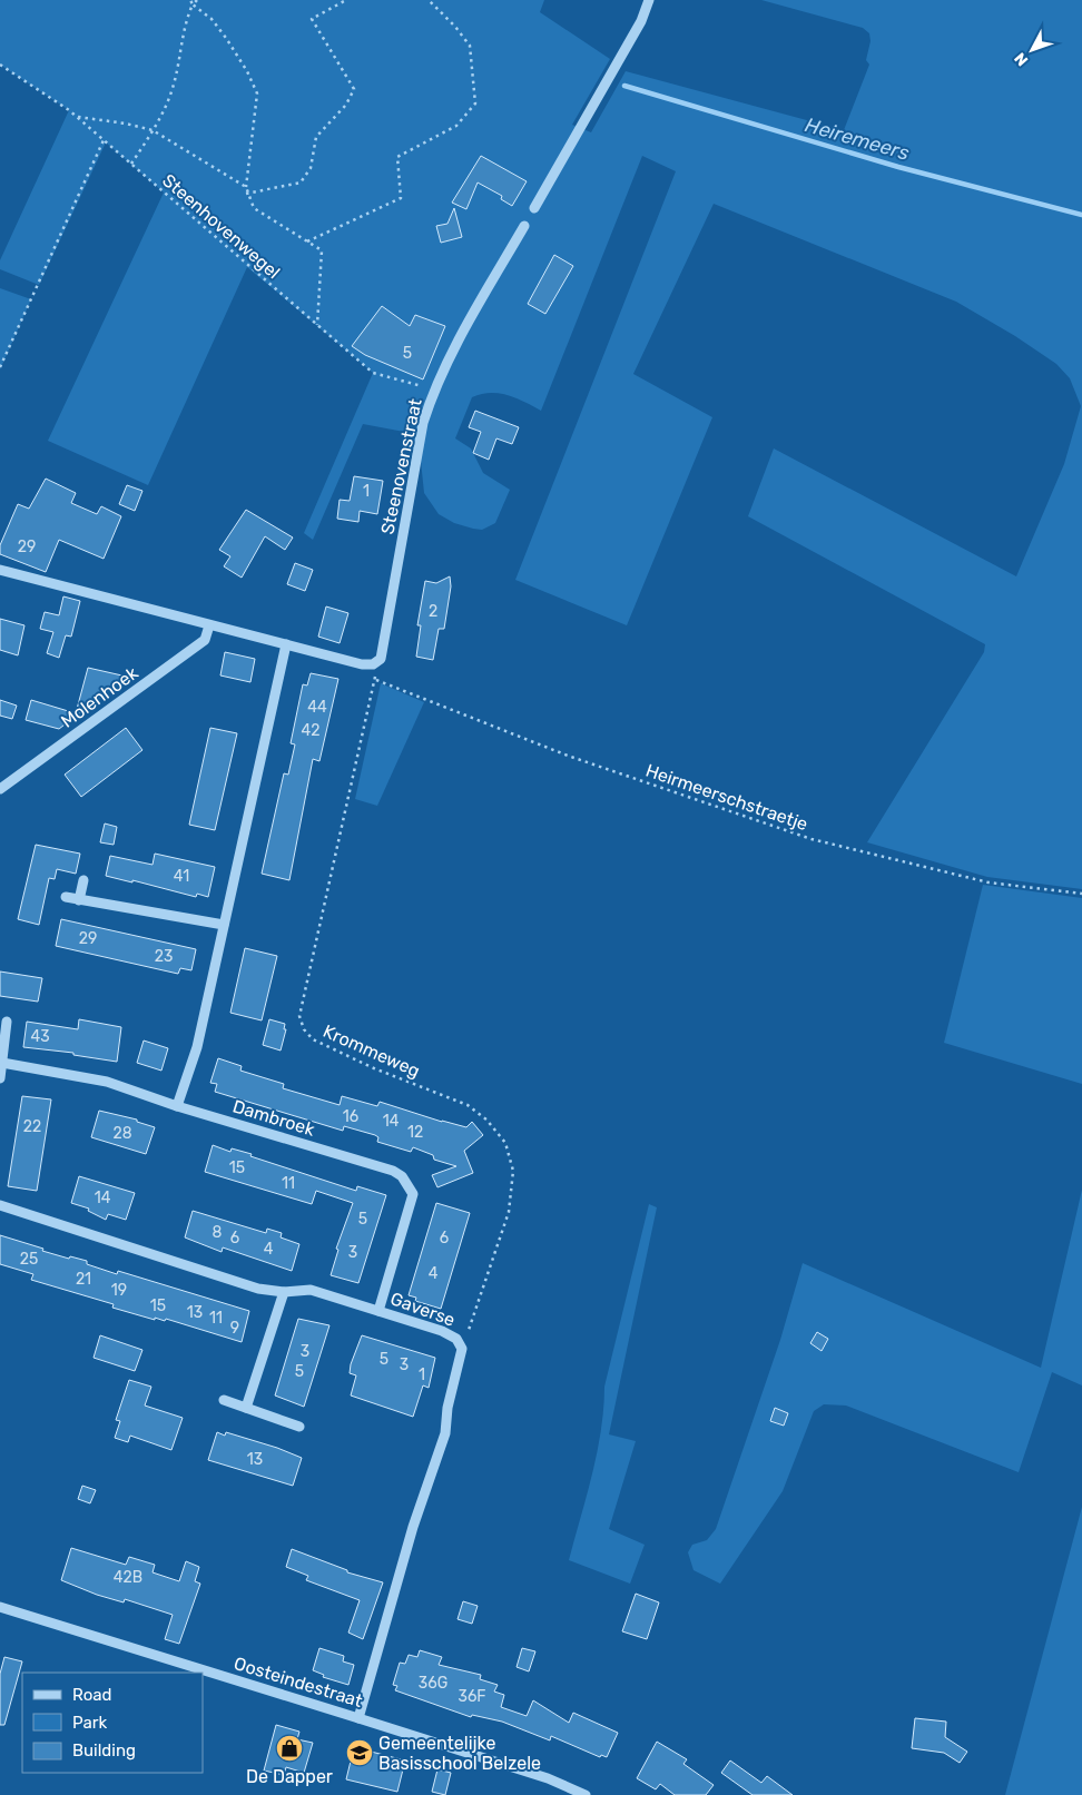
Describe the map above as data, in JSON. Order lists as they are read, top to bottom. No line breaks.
{"streets":{"street":["Steenovenstraat","Molenhoek","Dambroek","Gaverse","Oosteindestraat"],"path":["Steenhovenwegel","Heirmeerschstraetje","Krommeweg"]},"crossings":[["Steenhovenwegel","Steenovenstraat"],["Steenovenstraat","Krommeweg"],["Heirmeerschstraetje","Krommeweg"],["Krommeweg","Gaverse"],["Dambroek","Gaverse"],["Gaverse","Oosteindestraat"]],"water":["Heiremeers"],"places":{"shop":["De Dapper"],"school or university":["Gemeentelijke Basisschool Belzele"]},"house_numbers":["5","1","29","2","44","42","41","29","23","43","16","14","22","12","28","15","11","14","5","8","6","6","4","3","25","4","21","19","15","13","11","9","3","5","3","5","1","13","42B","36G","36F"],"legend":["Road","Park","Building"],"north":"bottom left"}
